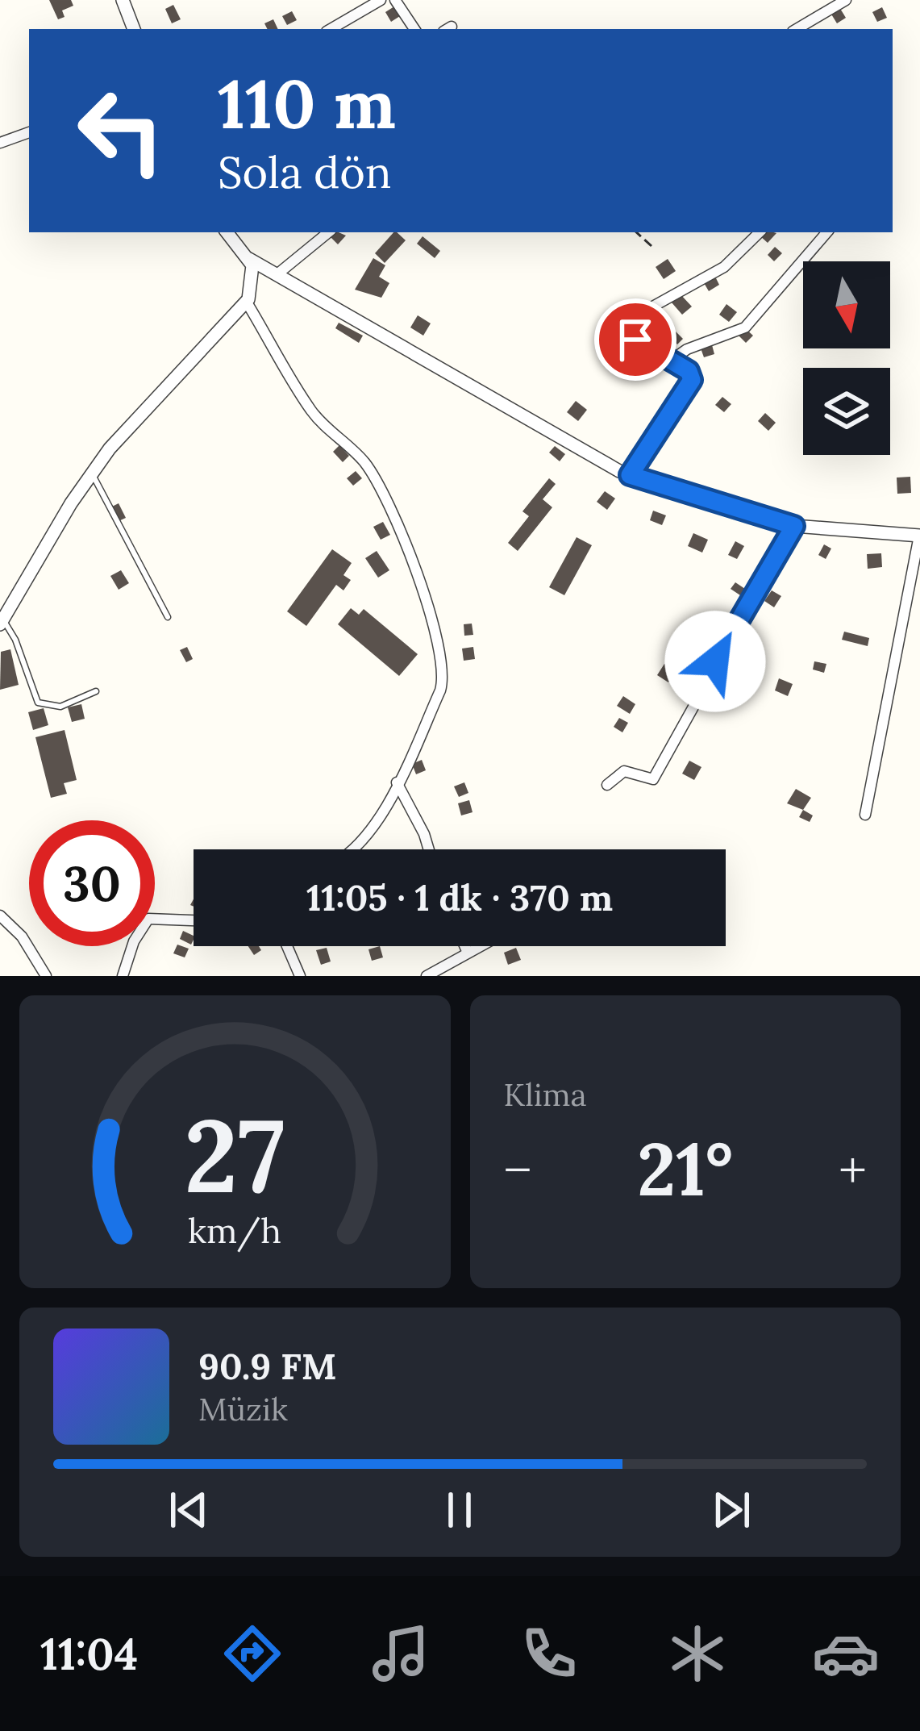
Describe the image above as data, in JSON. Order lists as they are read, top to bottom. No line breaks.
{"north":"bottom","page":{"turn":["110 m","Sola dön"],"limit":"30","trip":"11:05 · 1 dk · 370 m","tile":"Klima","heat":["−","21°","+"],"song":["90.9 FM","Müzik"],"tabs":"11:04","gauge":["27","km/h"]}}
